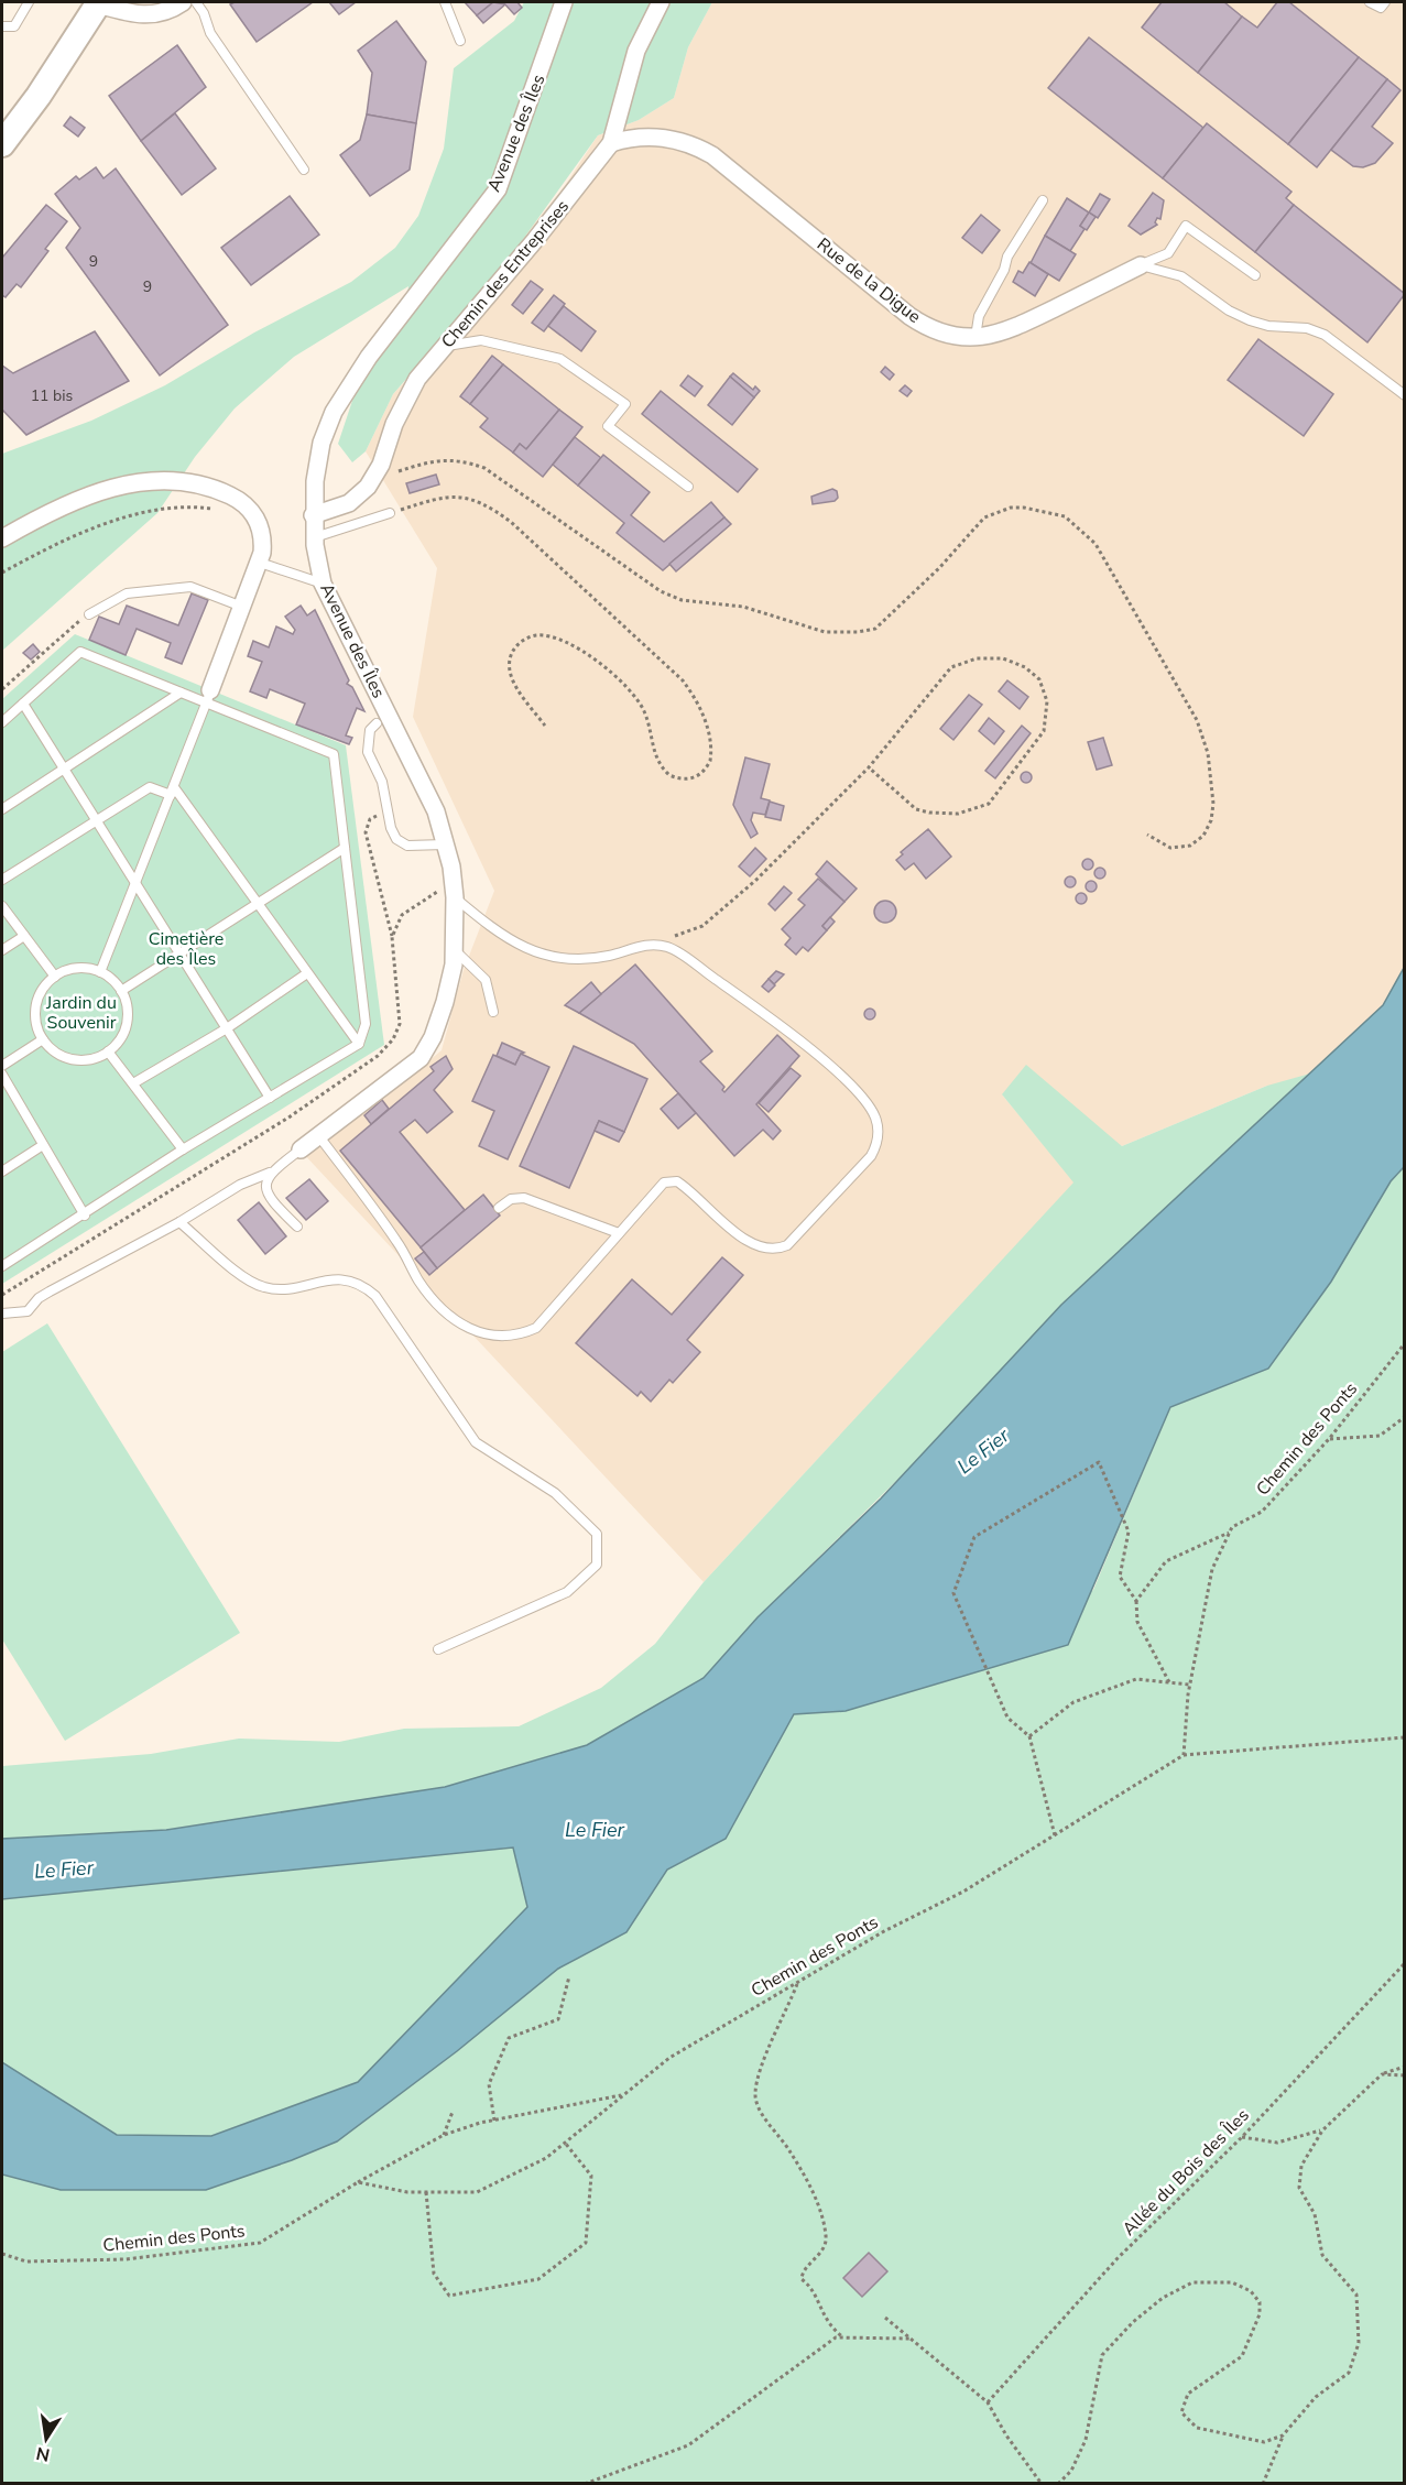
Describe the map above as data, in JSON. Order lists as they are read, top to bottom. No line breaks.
{"streets":{"street":["Avenue des Îles","Chemin des Entreprises","Rue de la Digue"],"path":["Chemin des Ponts","Allée du Bois des Îles"]},"crossings":[["Avenue des Îles","Chemin des Entreprises"],["Chemin des Entreprises","Rue de la Digue"]],"water":["Le Fier"],"parks":["Cimetière des Îles","Jardin du Souvenir"],"house_numbers":["9","9","11 bis"],"north":"bottom"}
